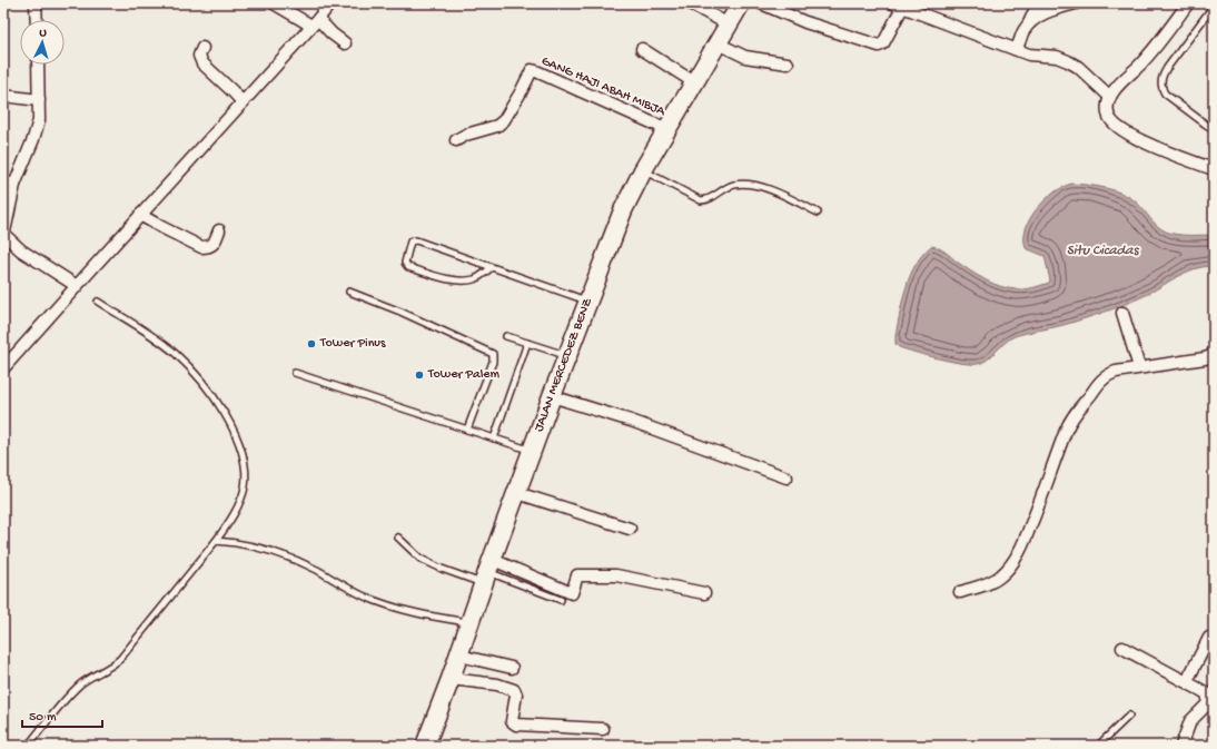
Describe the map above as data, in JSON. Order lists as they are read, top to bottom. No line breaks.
{"streets":{"main road":["JALAN MERCEDEZ BENZ"],"street":["GANG HAJI ABAH MIBJA"]},"crossings":[["GANG HAJI ABAH MIBJA","JALAN MERCEDEZ BENZ"]],"water":["Situ Cicadas"],"places":["Tower Pinus","Tower Palem"],"scale_bar":"50 m","north":"top"}
